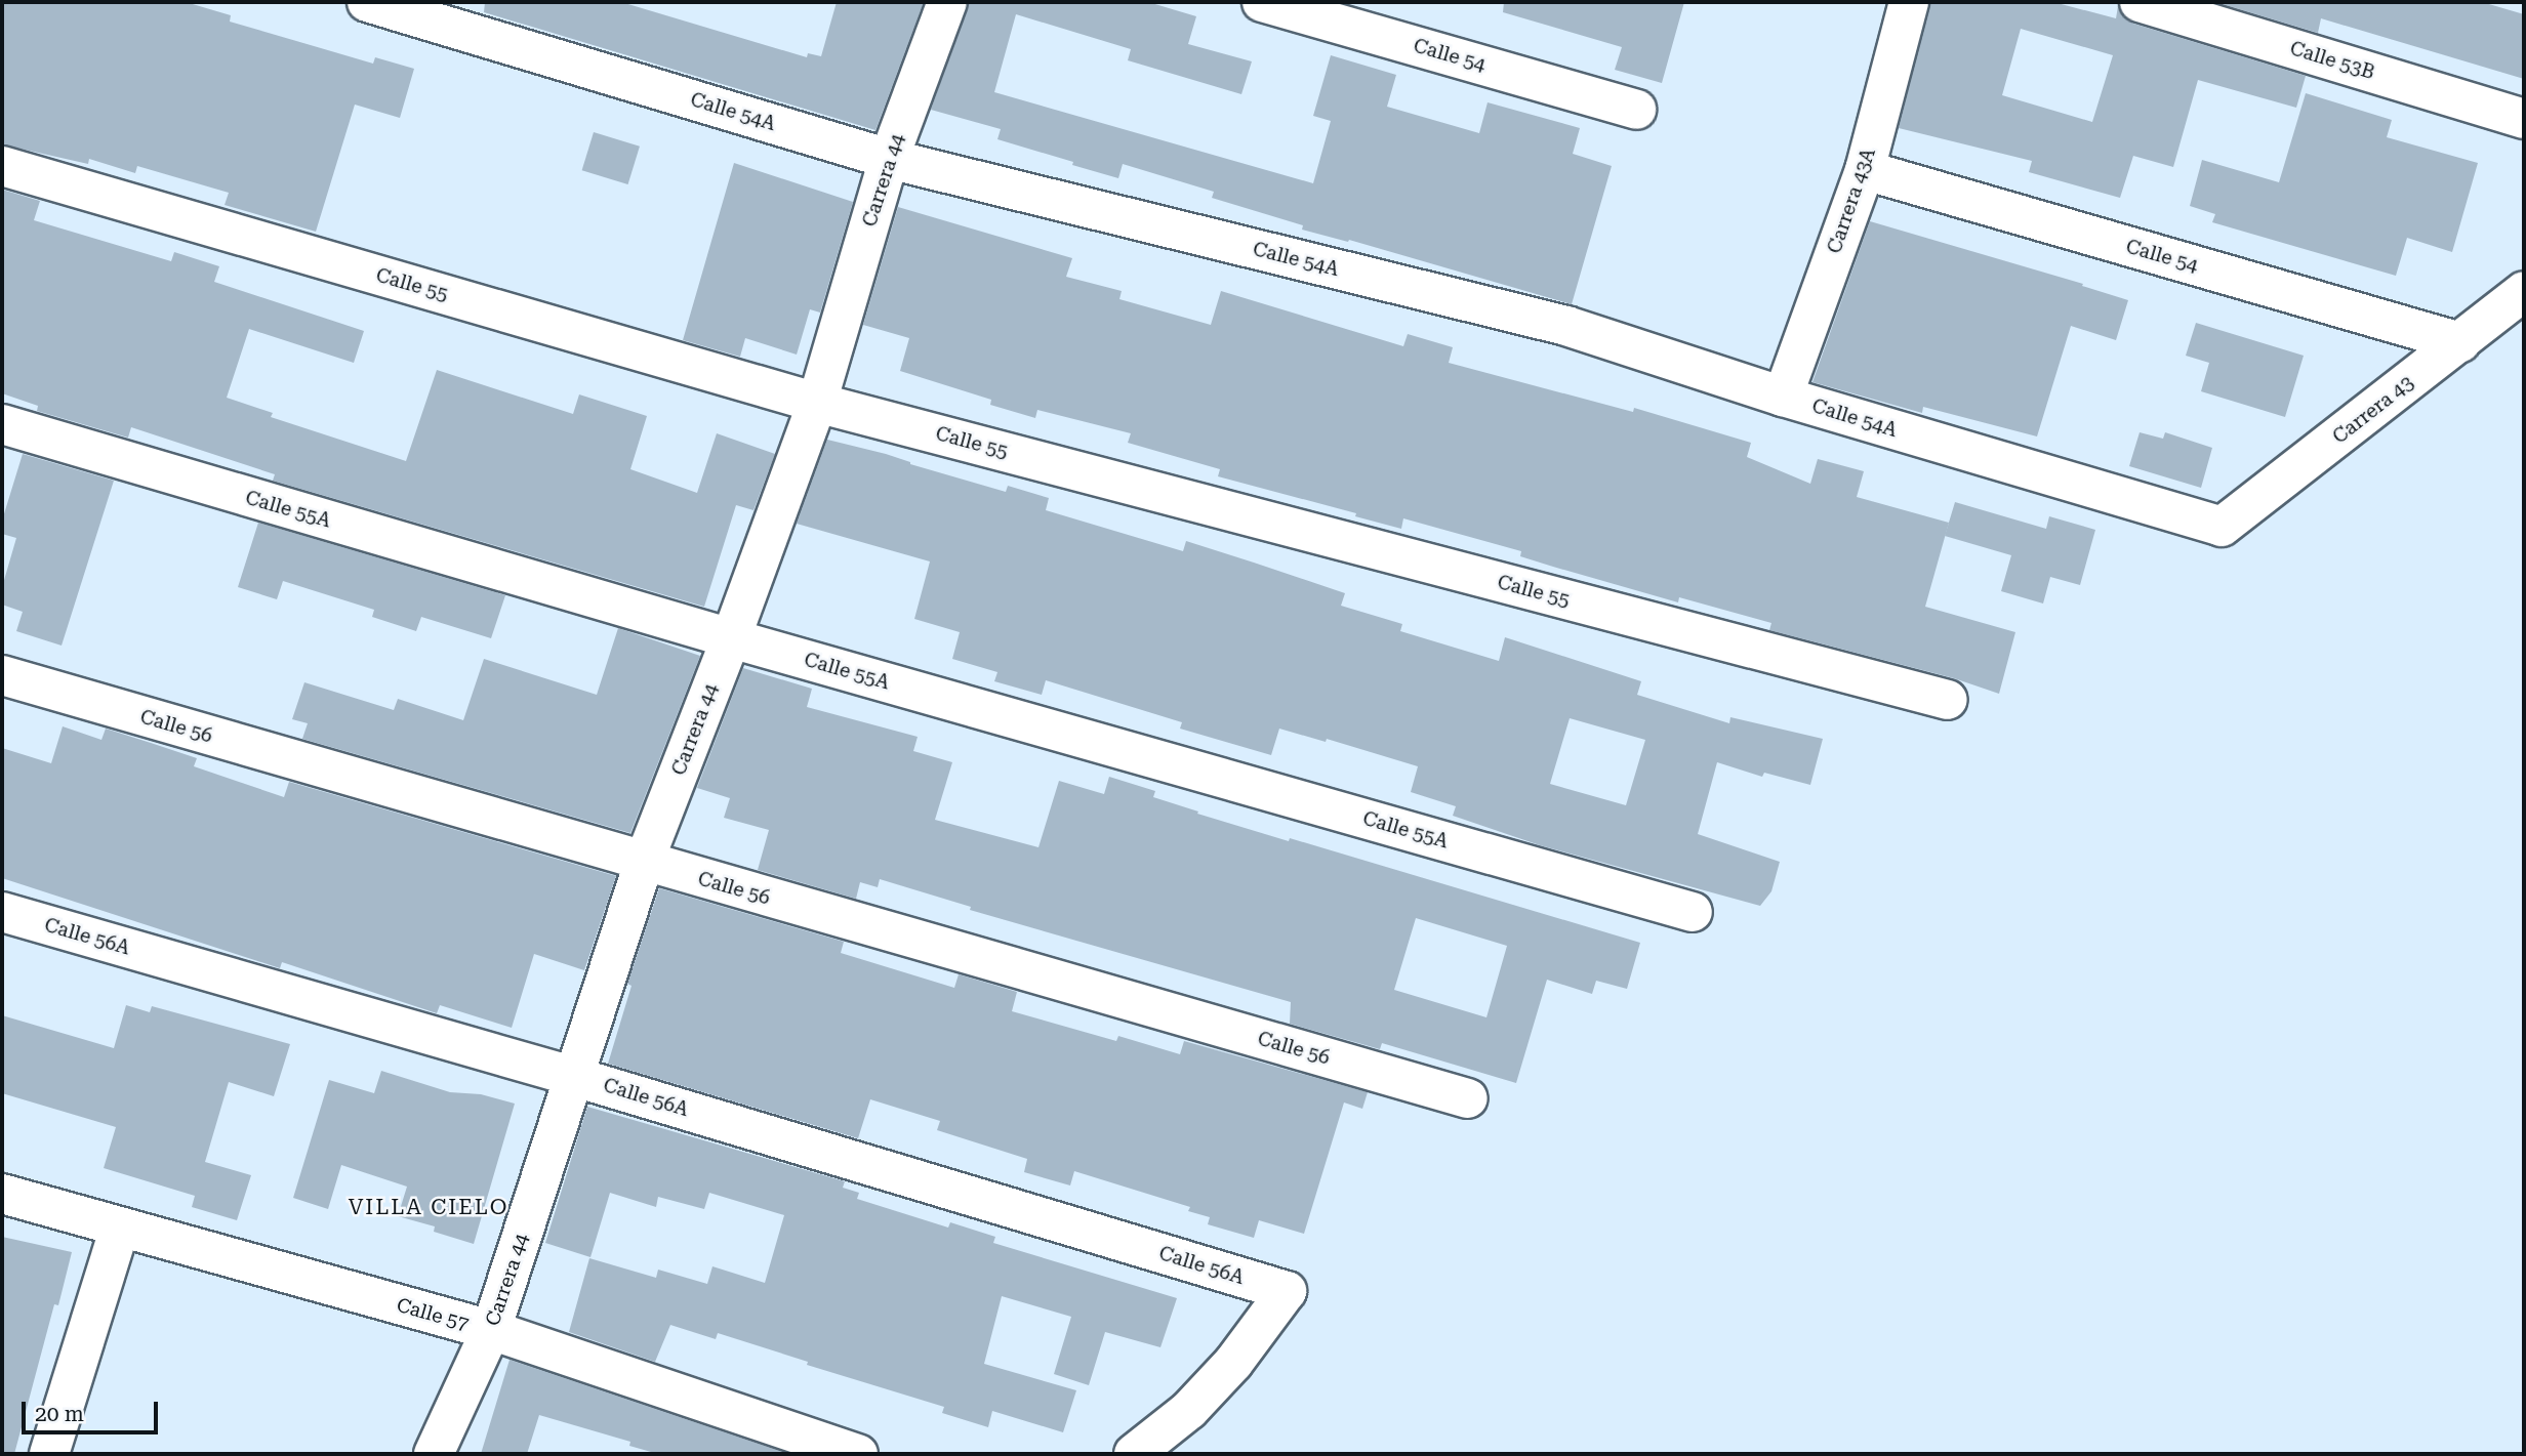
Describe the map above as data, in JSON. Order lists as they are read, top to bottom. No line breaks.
{"streets":{"street":["Calle 54","Calle 53B","Calle 54A","Carrera 44","Carrera 43A","Calle 55","Carrera 43","Calle 55A","Calle 56","Calle 56A","Calle 57"]},"crossings":[["Calle 54","Carrera 43A"],["Calle 54","Carrera 43"],["Calle 54A","Carrera 44"],["Calle 54A","Carrera 43A"],["Calle 54A","Carrera 43"],["Carrera 44","Calle 55"],["Carrera 44","Calle 55A"],["Carrera 44","Calle 56"],["Carrera 44","Calle 56A"],["Carrera 44","Calle 57"]],"districts":["VILLA CIELO"],"scale_bar":"20 m"}
